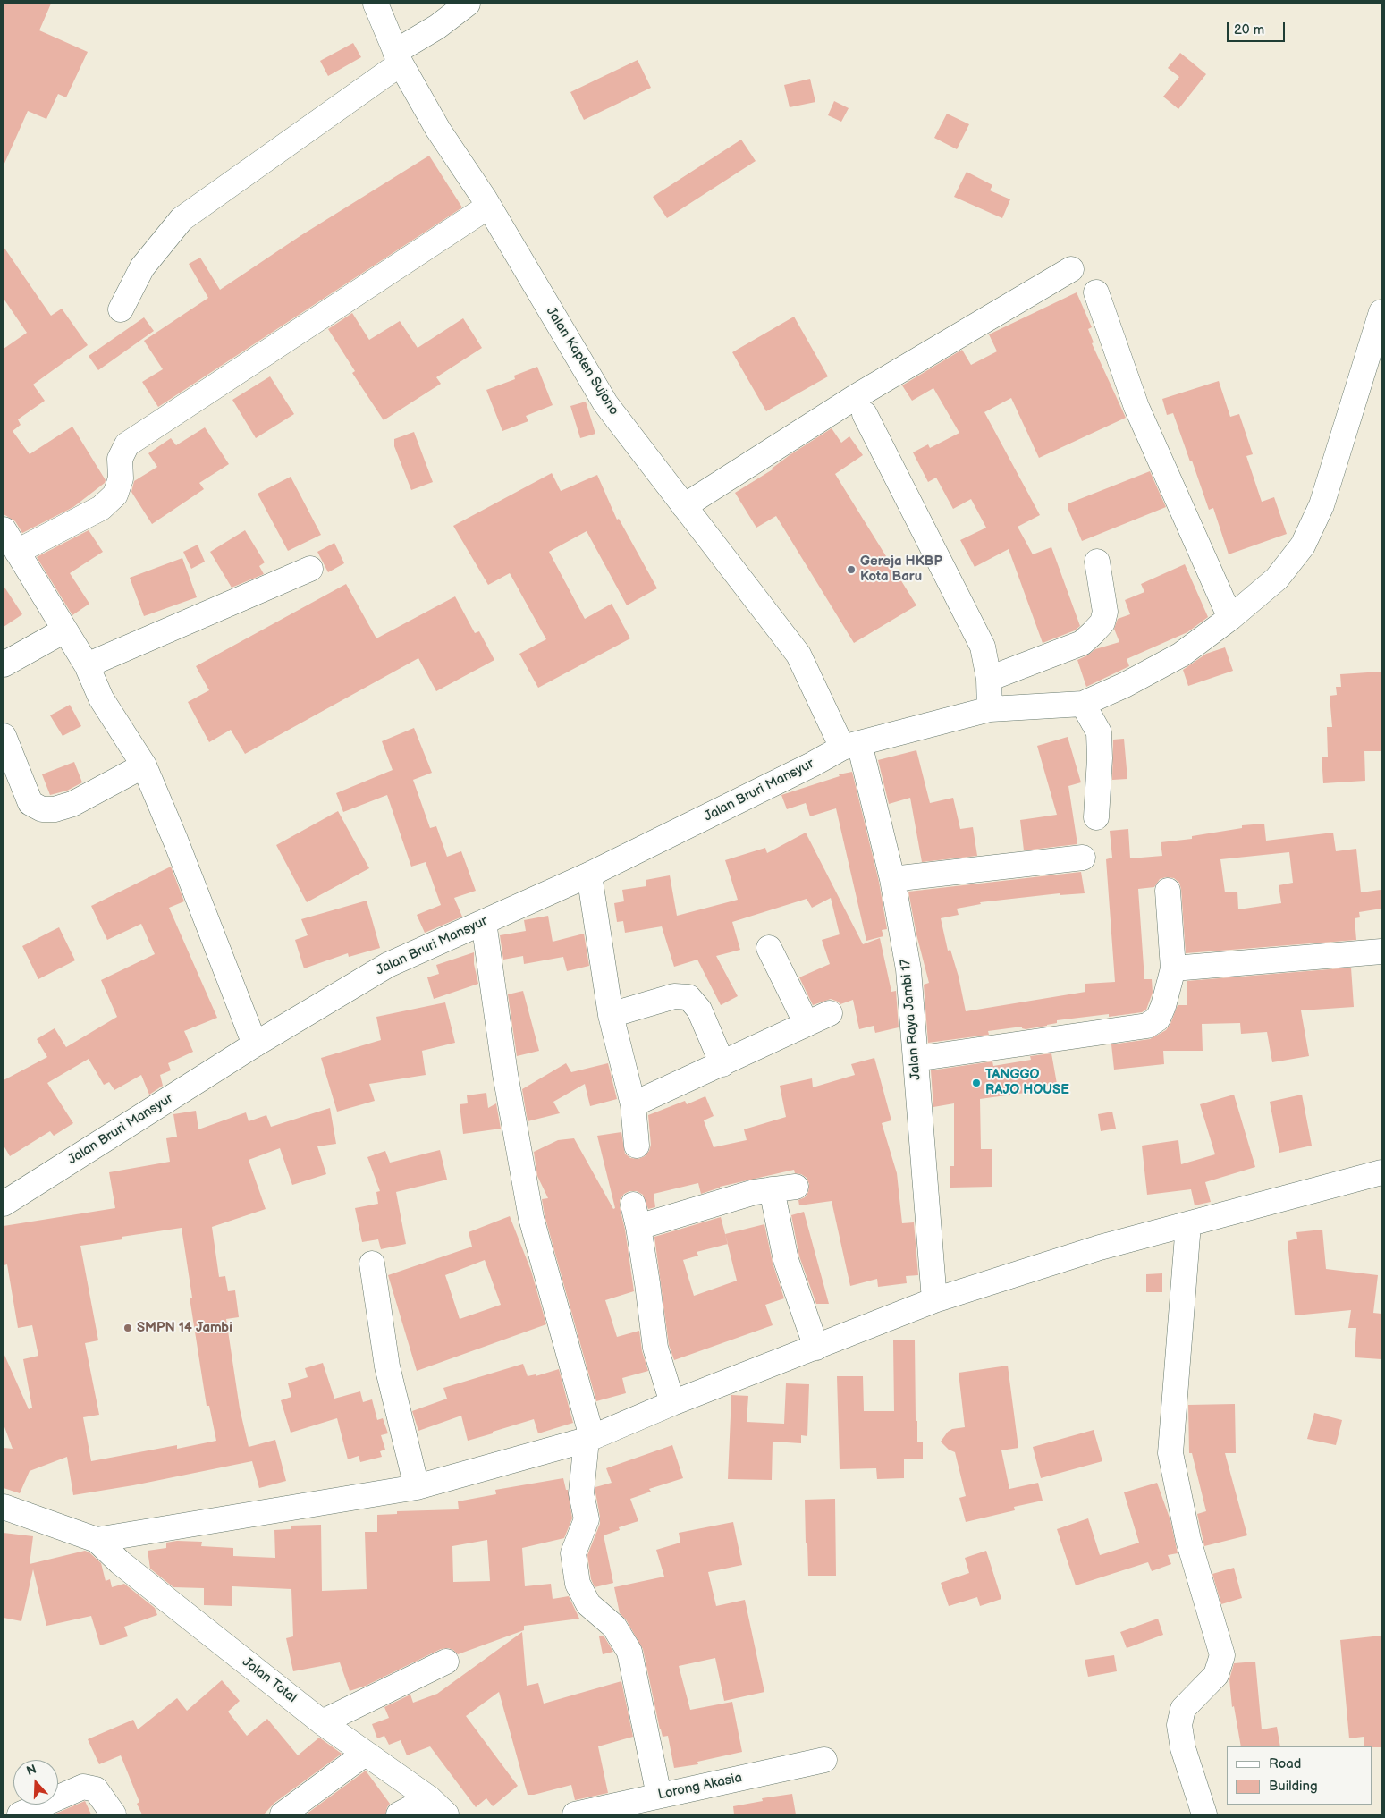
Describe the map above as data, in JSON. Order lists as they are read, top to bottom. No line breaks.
{"streets":{"street":["Jalan Kapten Sujono","Jalan Bruri Mansyur","Jalan Raya Jambi 17","Jalan Total","Lorong Akasia"]},"crossings":[["Jalan Kapten Sujono","Jalan Bruri Mansyur"],["Jalan Kapten Sujono","Jalan Raya Jambi 17"],["Jalan Bruri Mansyur","Jalan Raya Jambi 17"]],"places":["Gereja HKBP Kota Baru","TANGGO RAJO HOUSE","SMPN 14 Jambi"],"legend":["Road","Building"],"scale_bar":"20 m","north":"top"}
